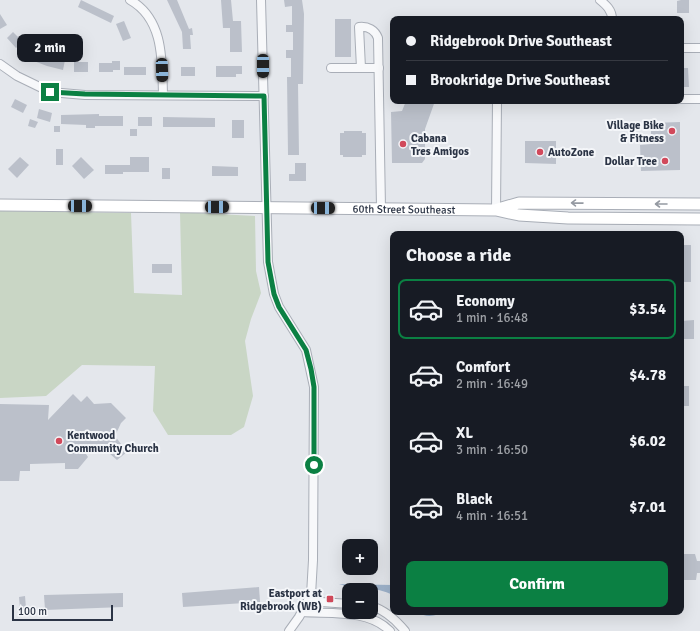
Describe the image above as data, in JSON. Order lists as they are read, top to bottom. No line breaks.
{"streets":{"main road":["60th Street Southeast"]},"places":{"other":["Village Bike & Fitness","Cabana Tres Amigos","AutoZone","Dollar Tree","Kentwood Community Church"],"transit":["Eastport at Ridgebrook (WB)"]},"scale_bar":"100 m","page":{"banner":["Ridgebrook Drive Southeast","Brookridge Drive Southeast"],"bubble":"2 min","heading":"Choose a ride","list":[{"name":"Economy","note":"1 min · 16:48","value":"$3.54"},{"name":"Comfort","note":"2 min · 16:49","value":"$4.78"},{"name":"XL","note":"3 min · 16:50","value":"$6.02"},{"name":"Black","note":"4 min · 16:51","value":"$7.01"}],"map_buttons":["+","−"],"buttons":"Confirm","scale":"100 m"}}
